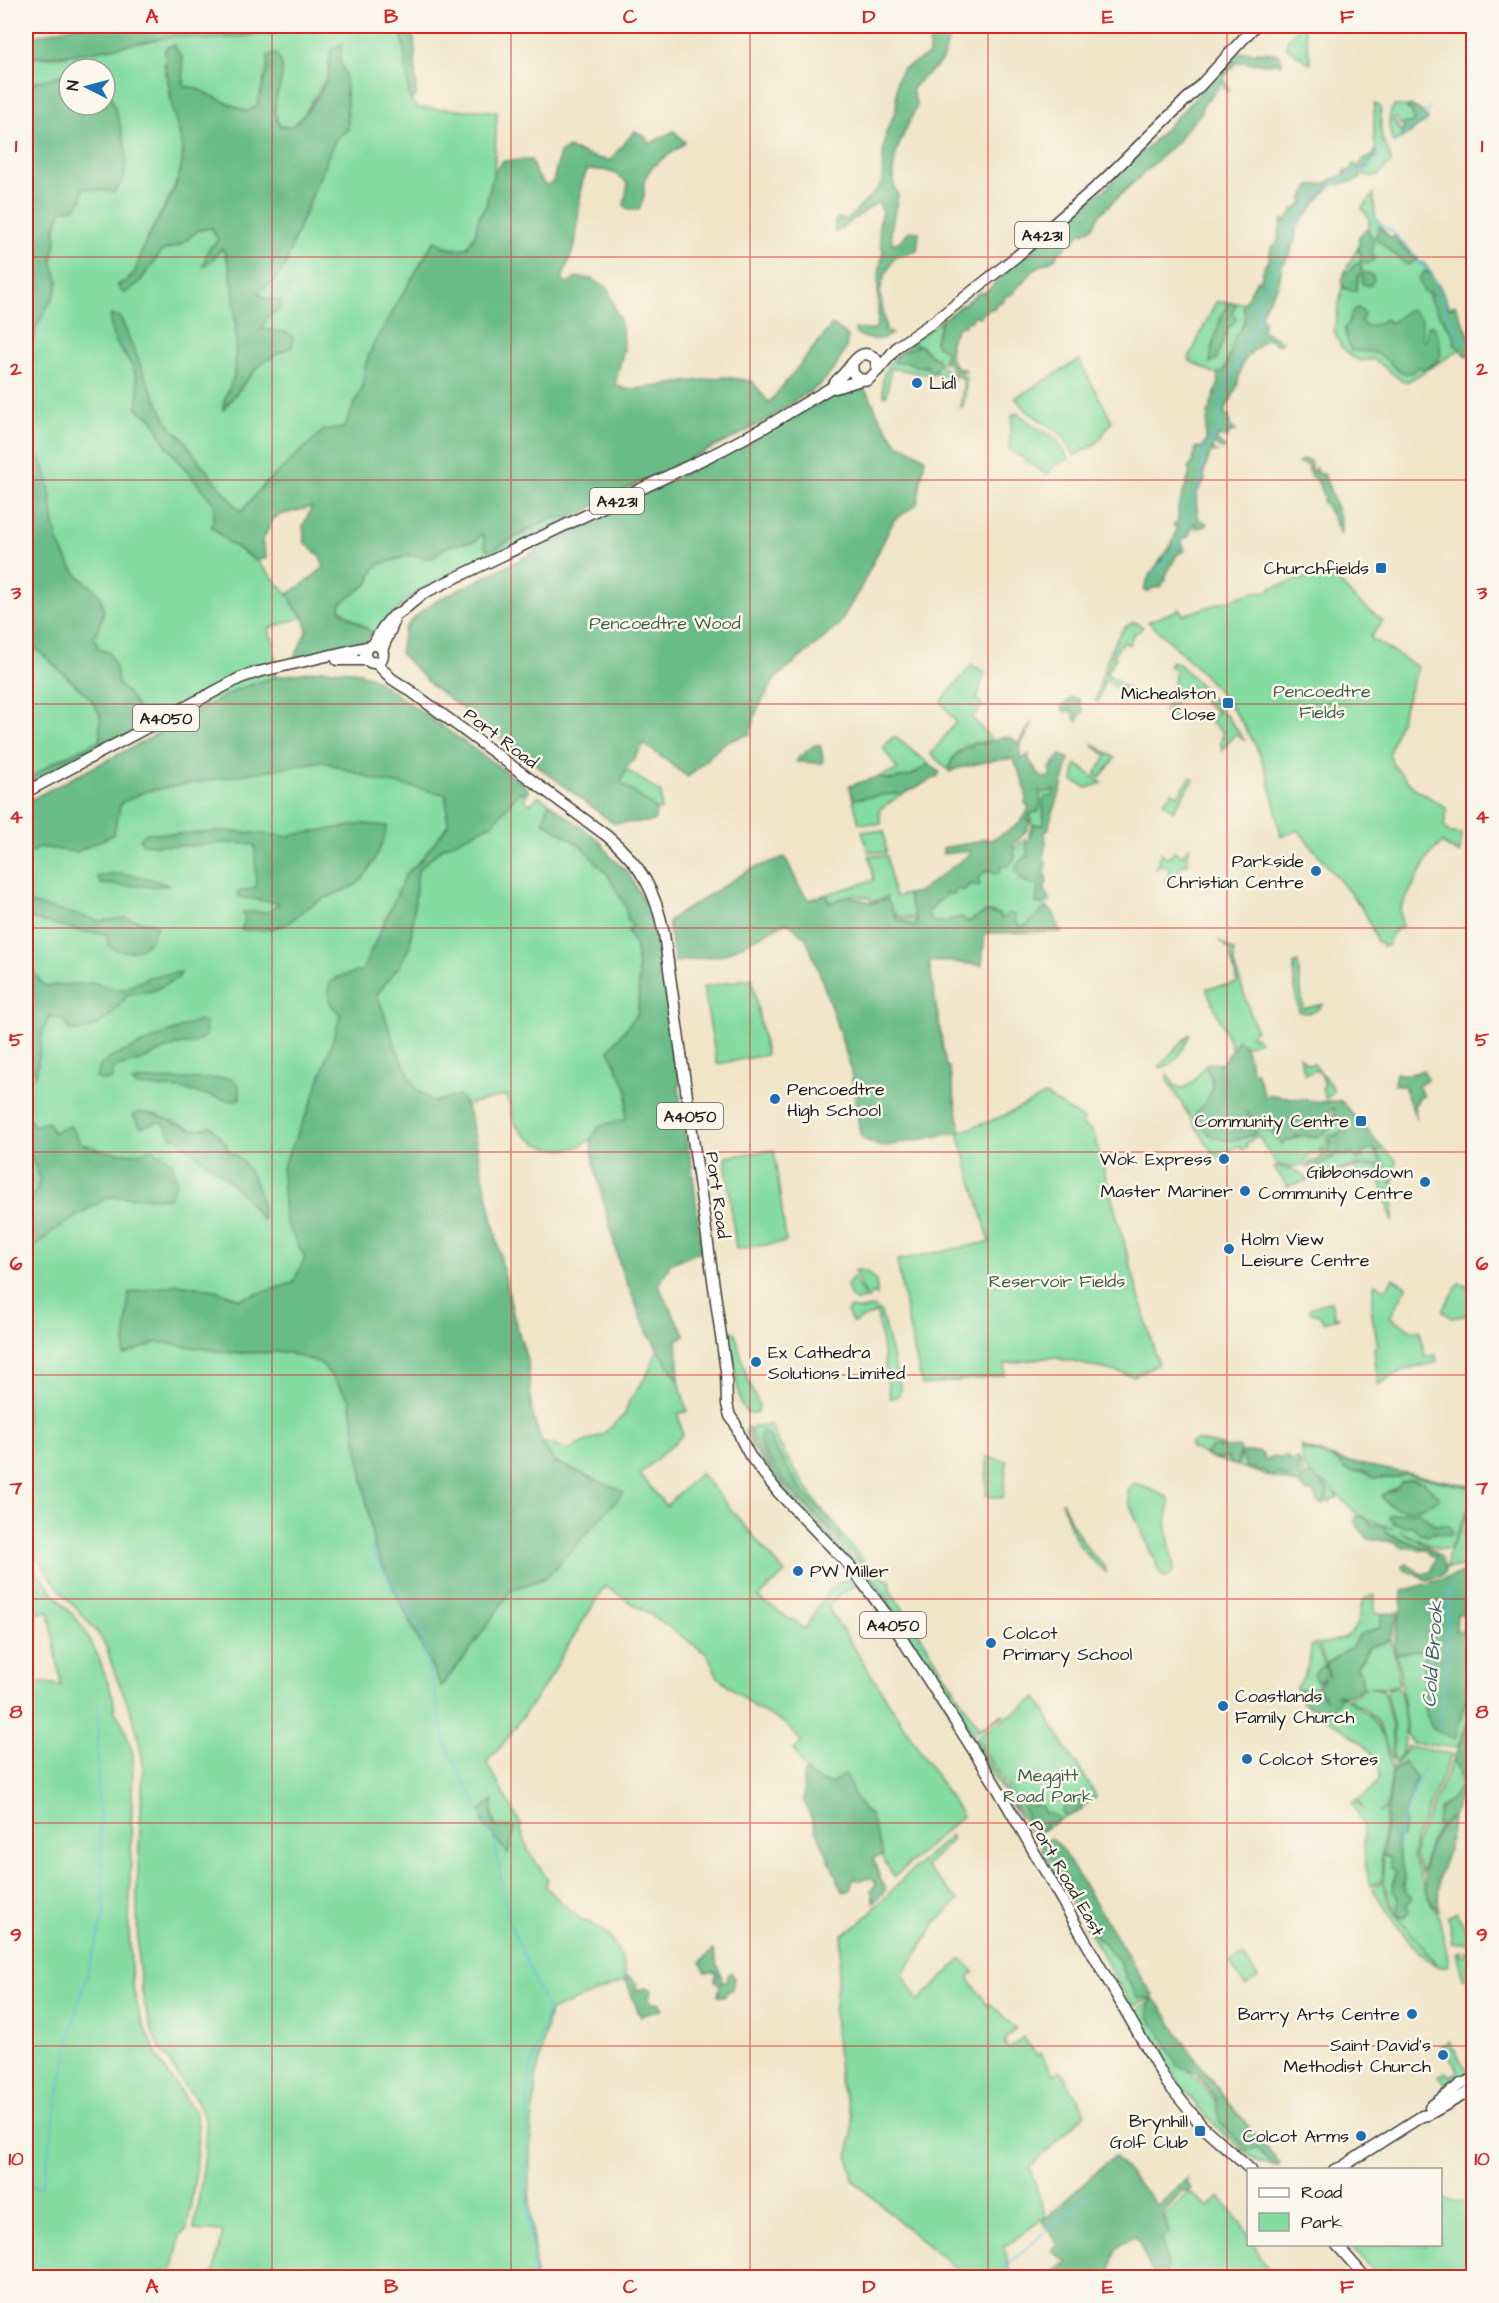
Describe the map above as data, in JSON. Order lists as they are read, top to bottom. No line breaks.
{"streets":{"main road":["A4231","A4050","Port Road","Port Road East"]},"crossings":[["A4231","A4050"],["A4231","Port Road"],["A4050","Port Road"],["Port Road","Port Road East"]],"water":["Cold Brook"],"parks":["Pencoedtre Wood","Pencoedtre Fields","Reservoir Fields","Meggitt Road Park"],"places":{"other":["Lidl","Parkside Christian Centre","Pencoedtre High School","Wok Express","Gibbonsdown Community Centre","Master Mariner","Holm View Leisure Centre","Ex Cathedra Solutions Limited","PW Miller","Colcot Primary School","Coastlands Family Church","Colcot Stores","Barry Arts Centre","Saint David's Methodist Church","Colcot Arms"],"transit":["Churchfields","Michealston Close","Community Centre","Brynhill Golf Club"]},"legend":["Road","Park"],"north":"left","grid":{"columns":["A","B","C","D","E","F"],"rows":["1","2","3","4","5","6","7","8","9","10"]}}
